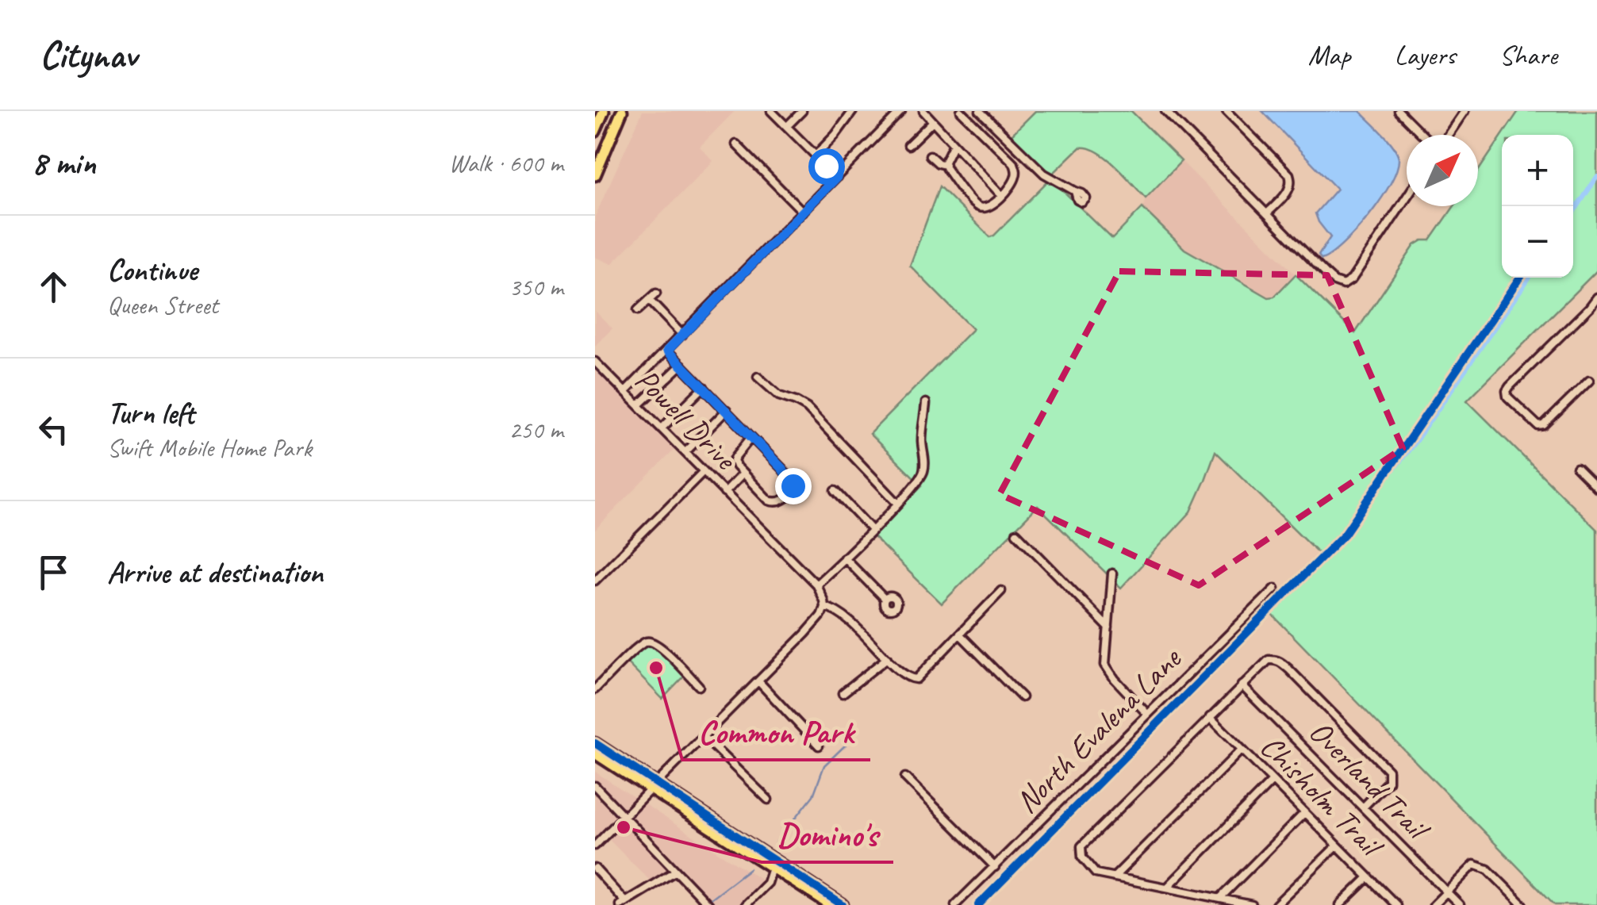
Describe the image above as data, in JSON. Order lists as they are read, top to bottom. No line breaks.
{"streets":{"street":["Powell Drive","North Evalena Lane","Overland Trail","Chisholm Trail"]},"places":["Common Park","Domino's"],"north":"top right","page":{"header":"Citynav","nav":["Map","Layers","Share"],"heading":["8 min","Walk · 600 m"],"map_buttons":["+","−"],"list":[["Continue","Queen Street","350 m"],["Turn left","Swift Mobile Home Park","250 m"],"Arrive at destination"]}}
